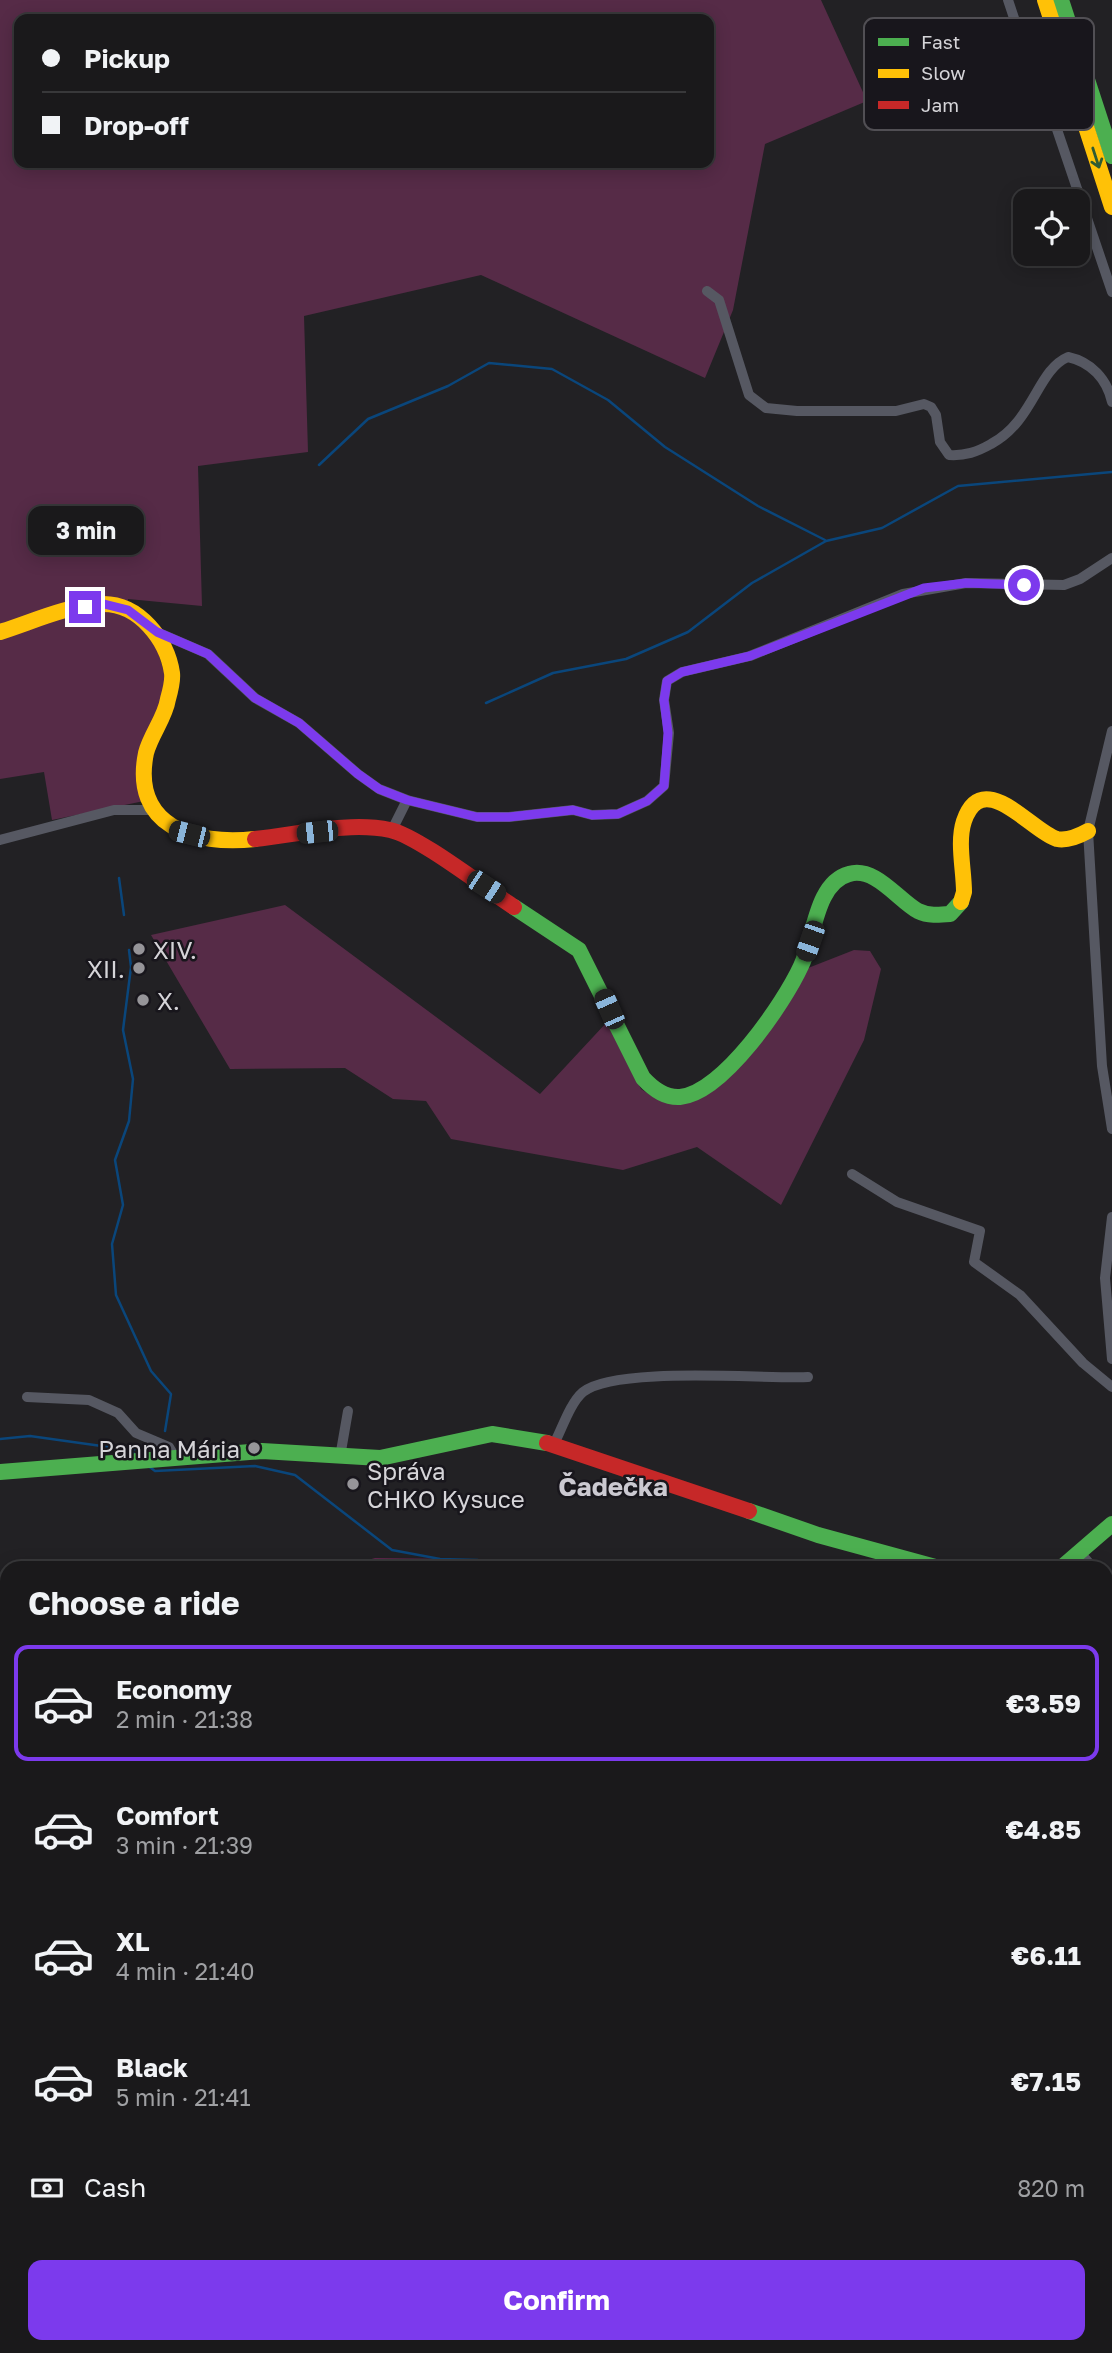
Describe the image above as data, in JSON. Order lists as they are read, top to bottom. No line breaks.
{"districts":["Čadečka"],"places":["XIV.","XII.","X.","Panna Mária","Správa CHKO Kysuce"],"legend":["Fast","Slow","Jam"],"page":{"banner":["Pickup","Drop-off"],"bubble":"3 min","heading":"Choose a ride","list":[{"name":"Economy","note":"2 min · 21:38","value":"€3.59"},{"name":"Comfort","note":"3 min · 21:39","value":"€4.85"},{"name":"XL","note":"4 min · 21:40","value":"€6.11"},{"name":"Black","note":"5 min · 21:41","value":"€7.15"}],"pay":["Cash","820 m"],"buttons":"Confirm"}}
